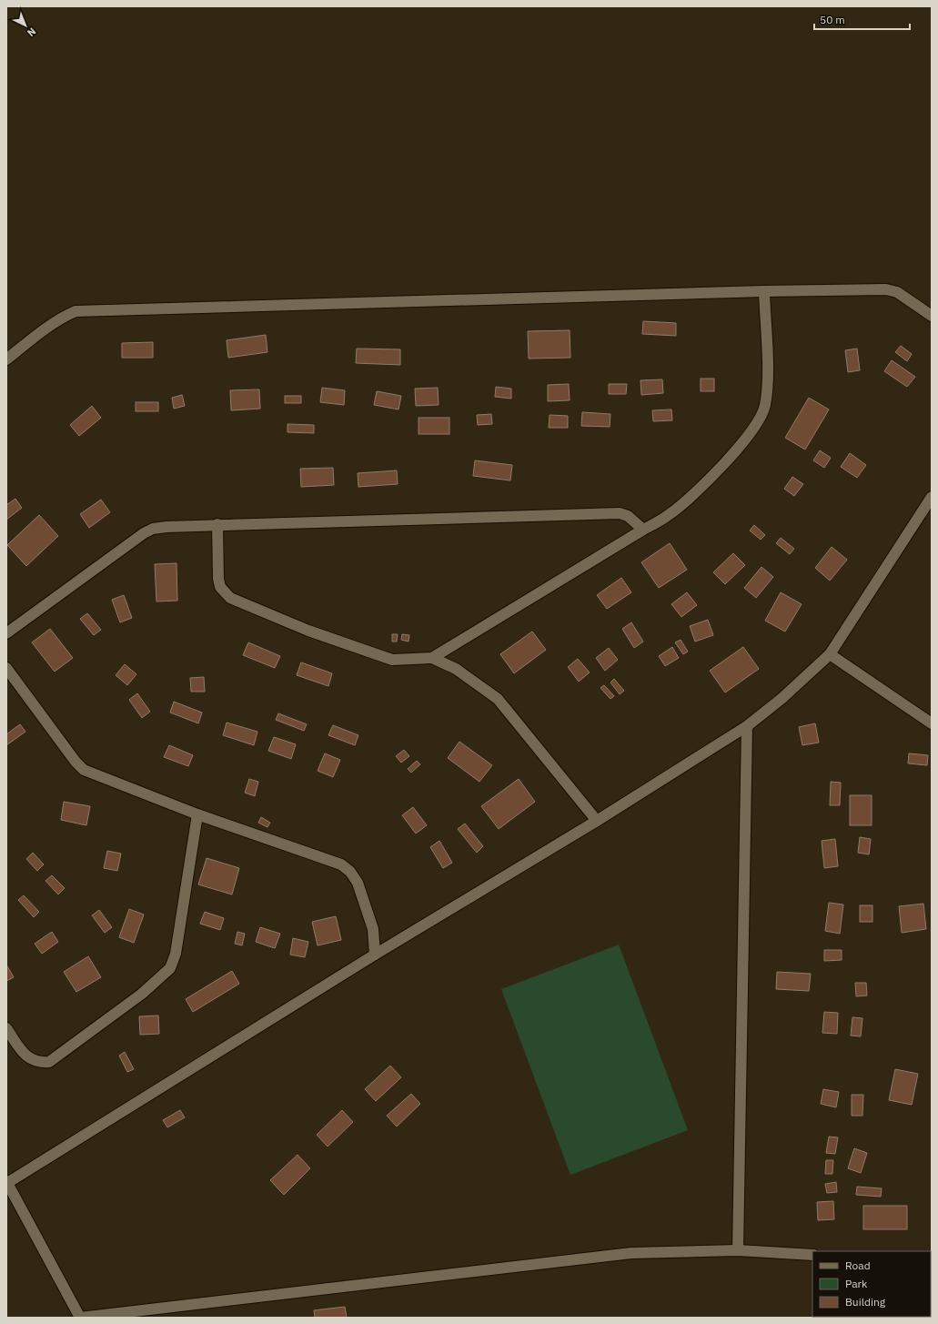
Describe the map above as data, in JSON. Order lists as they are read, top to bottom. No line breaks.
{"legend":["Road","Park","Building"],"scale_bar":"50 m","north":"bottom right"}
